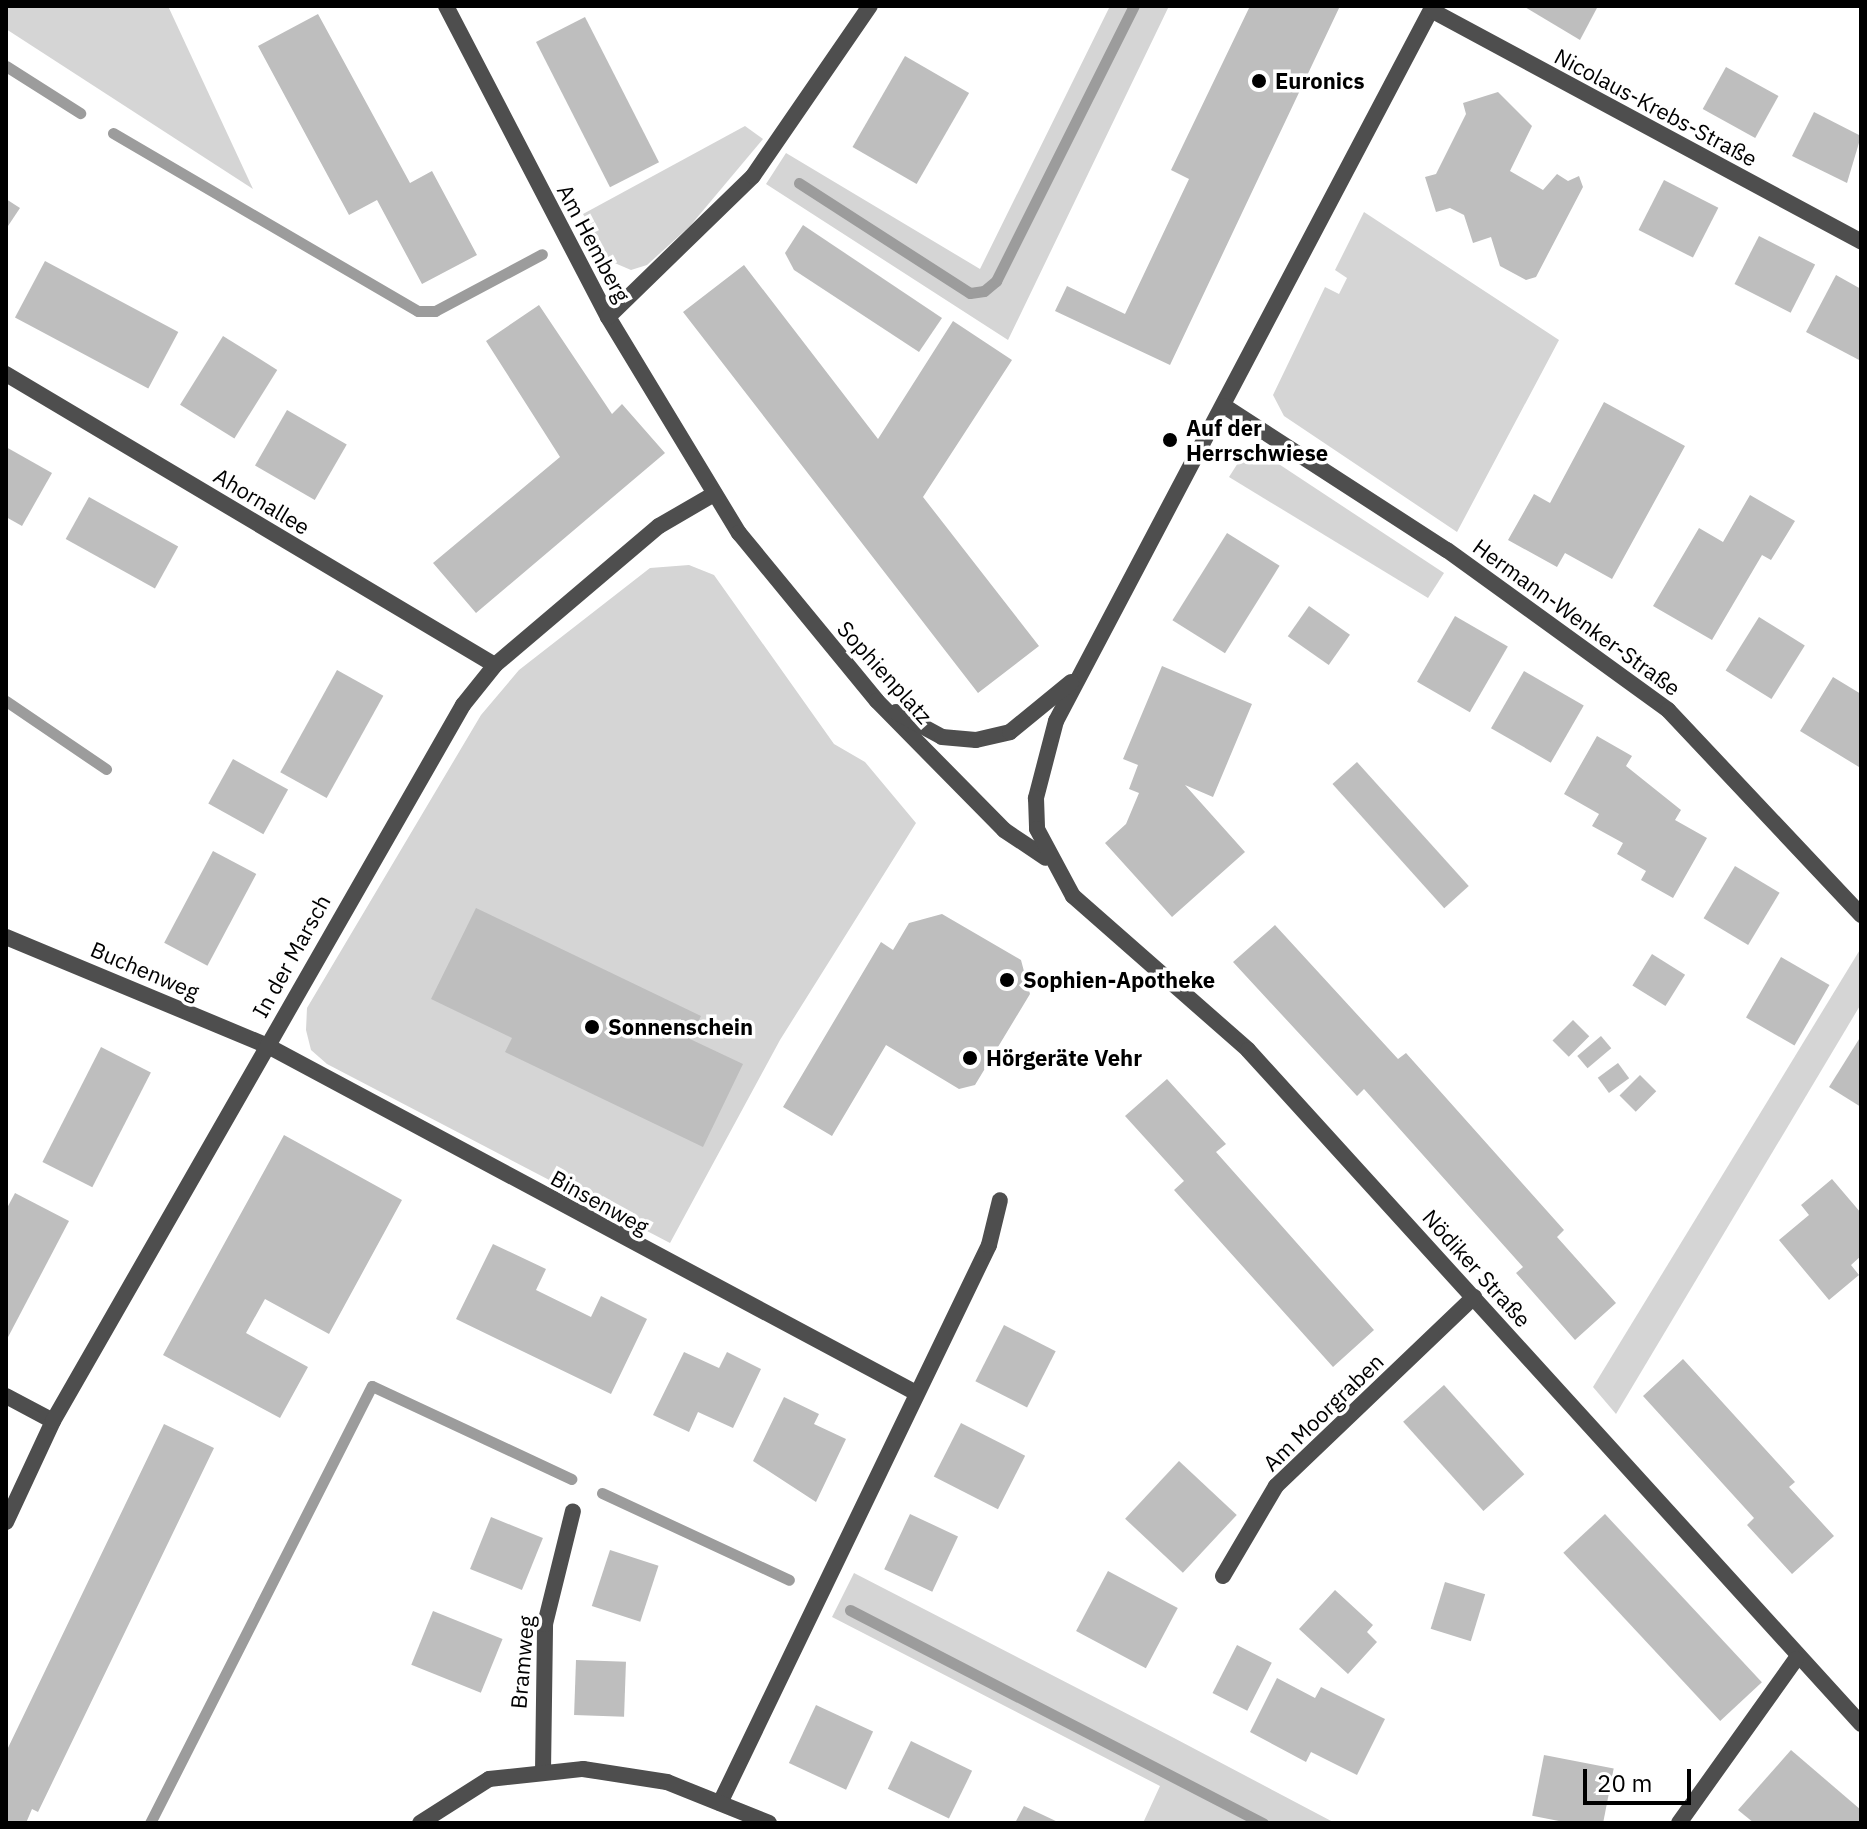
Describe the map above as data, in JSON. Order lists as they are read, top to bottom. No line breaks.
{"streets":{"street":["Nicolaus-Krebs-Straße","Am Hemberg","Ahornallee","Hermann-Wenker-Straße","Sophienplatz","In der Marsch","Buchenweg","Binsenweg","Nödiker Straße","Am Moorgraben","Bramweg"]},"crossings":[["Am Hemberg","Sophienplatz"],["Am Hemberg","In der Marsch"],["Ahornallee","In der Marsch"],["Sophienplatz","In der Marsch"],["Sophienplatz","Nödiker Straße"],["In der Marsch","Buchenweg"],["In der Marsch","Binsenweg"],["Buchenweg","Binsenweg"],["Nödiker Straße","Am Moorgraben"]],"places":["Euronics","Auf der Herrschwiese","Sophien-Apotheke","Sonnenschein","Hörgeräte Vehr"],"scale_bar":"20 m"}
